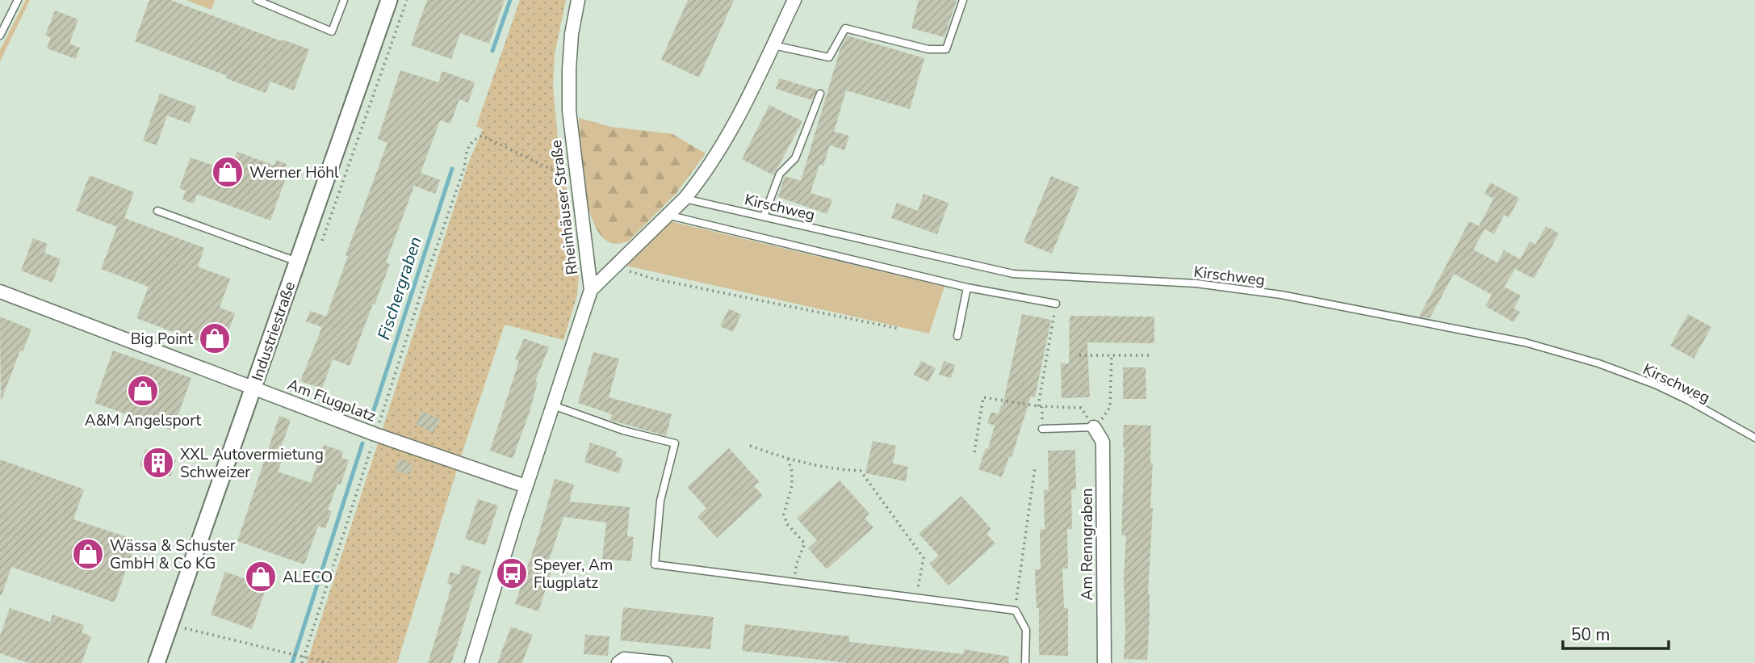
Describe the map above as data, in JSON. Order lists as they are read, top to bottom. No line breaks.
{"streets":{"street":["Rheinhäuser Straße","Industriestraße","Am Flugplatz","Am Renngraben"],"lane":["Kirschweg"]},"crossings":[["Rheinhäuser Straße","Am Flugplatz"],["Industriestraße","Am Flugplatz"]],"water":["Fischergraben"],"places":{"shop":["Werner Höhl","Big Point","A&M Angelsport","Wässa & Schuster GmbH & Co KG","ALECO"],"building":["XXL Autovermietung Schweizer"],"bus stop":["Speyer, Am Flugplatz"]},"scale_bar":"50 m"}
